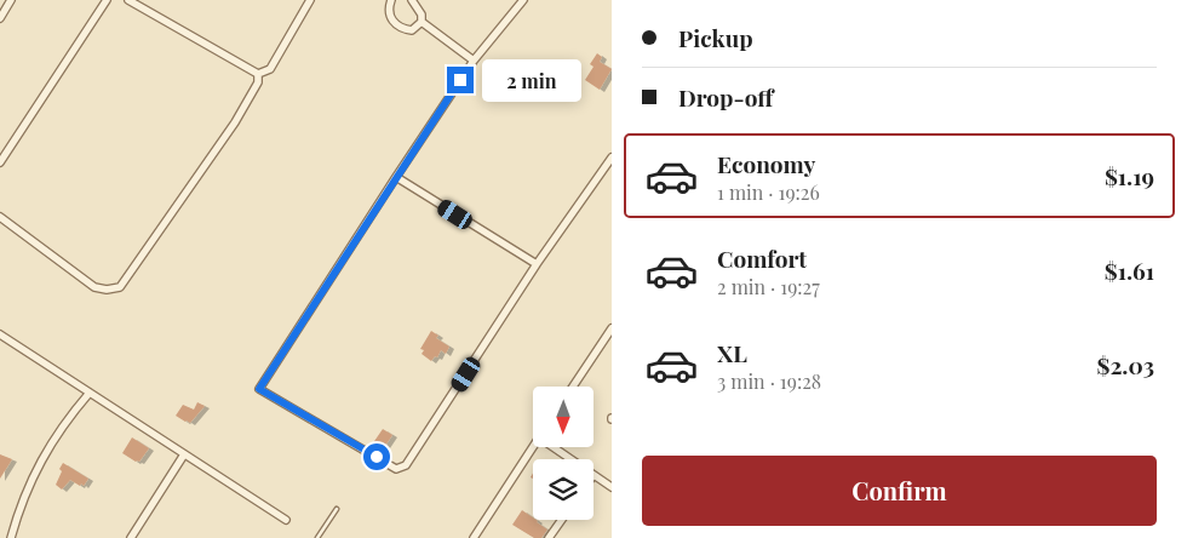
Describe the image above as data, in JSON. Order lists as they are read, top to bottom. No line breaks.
{"north":"bottom","page":{"banner":["Pickup","Drop-off"],"bubble":"2 min","list":[{"name":"Economy","note":"1 min · 19:26","value":"$1.19"},{"name":"Comfort","note":"2 min · 19:27","value":"$1.61"},{"name":"XL","note":"3 min · 19:28","value":"$2.03"}],"buttons":"Confirm"}}
